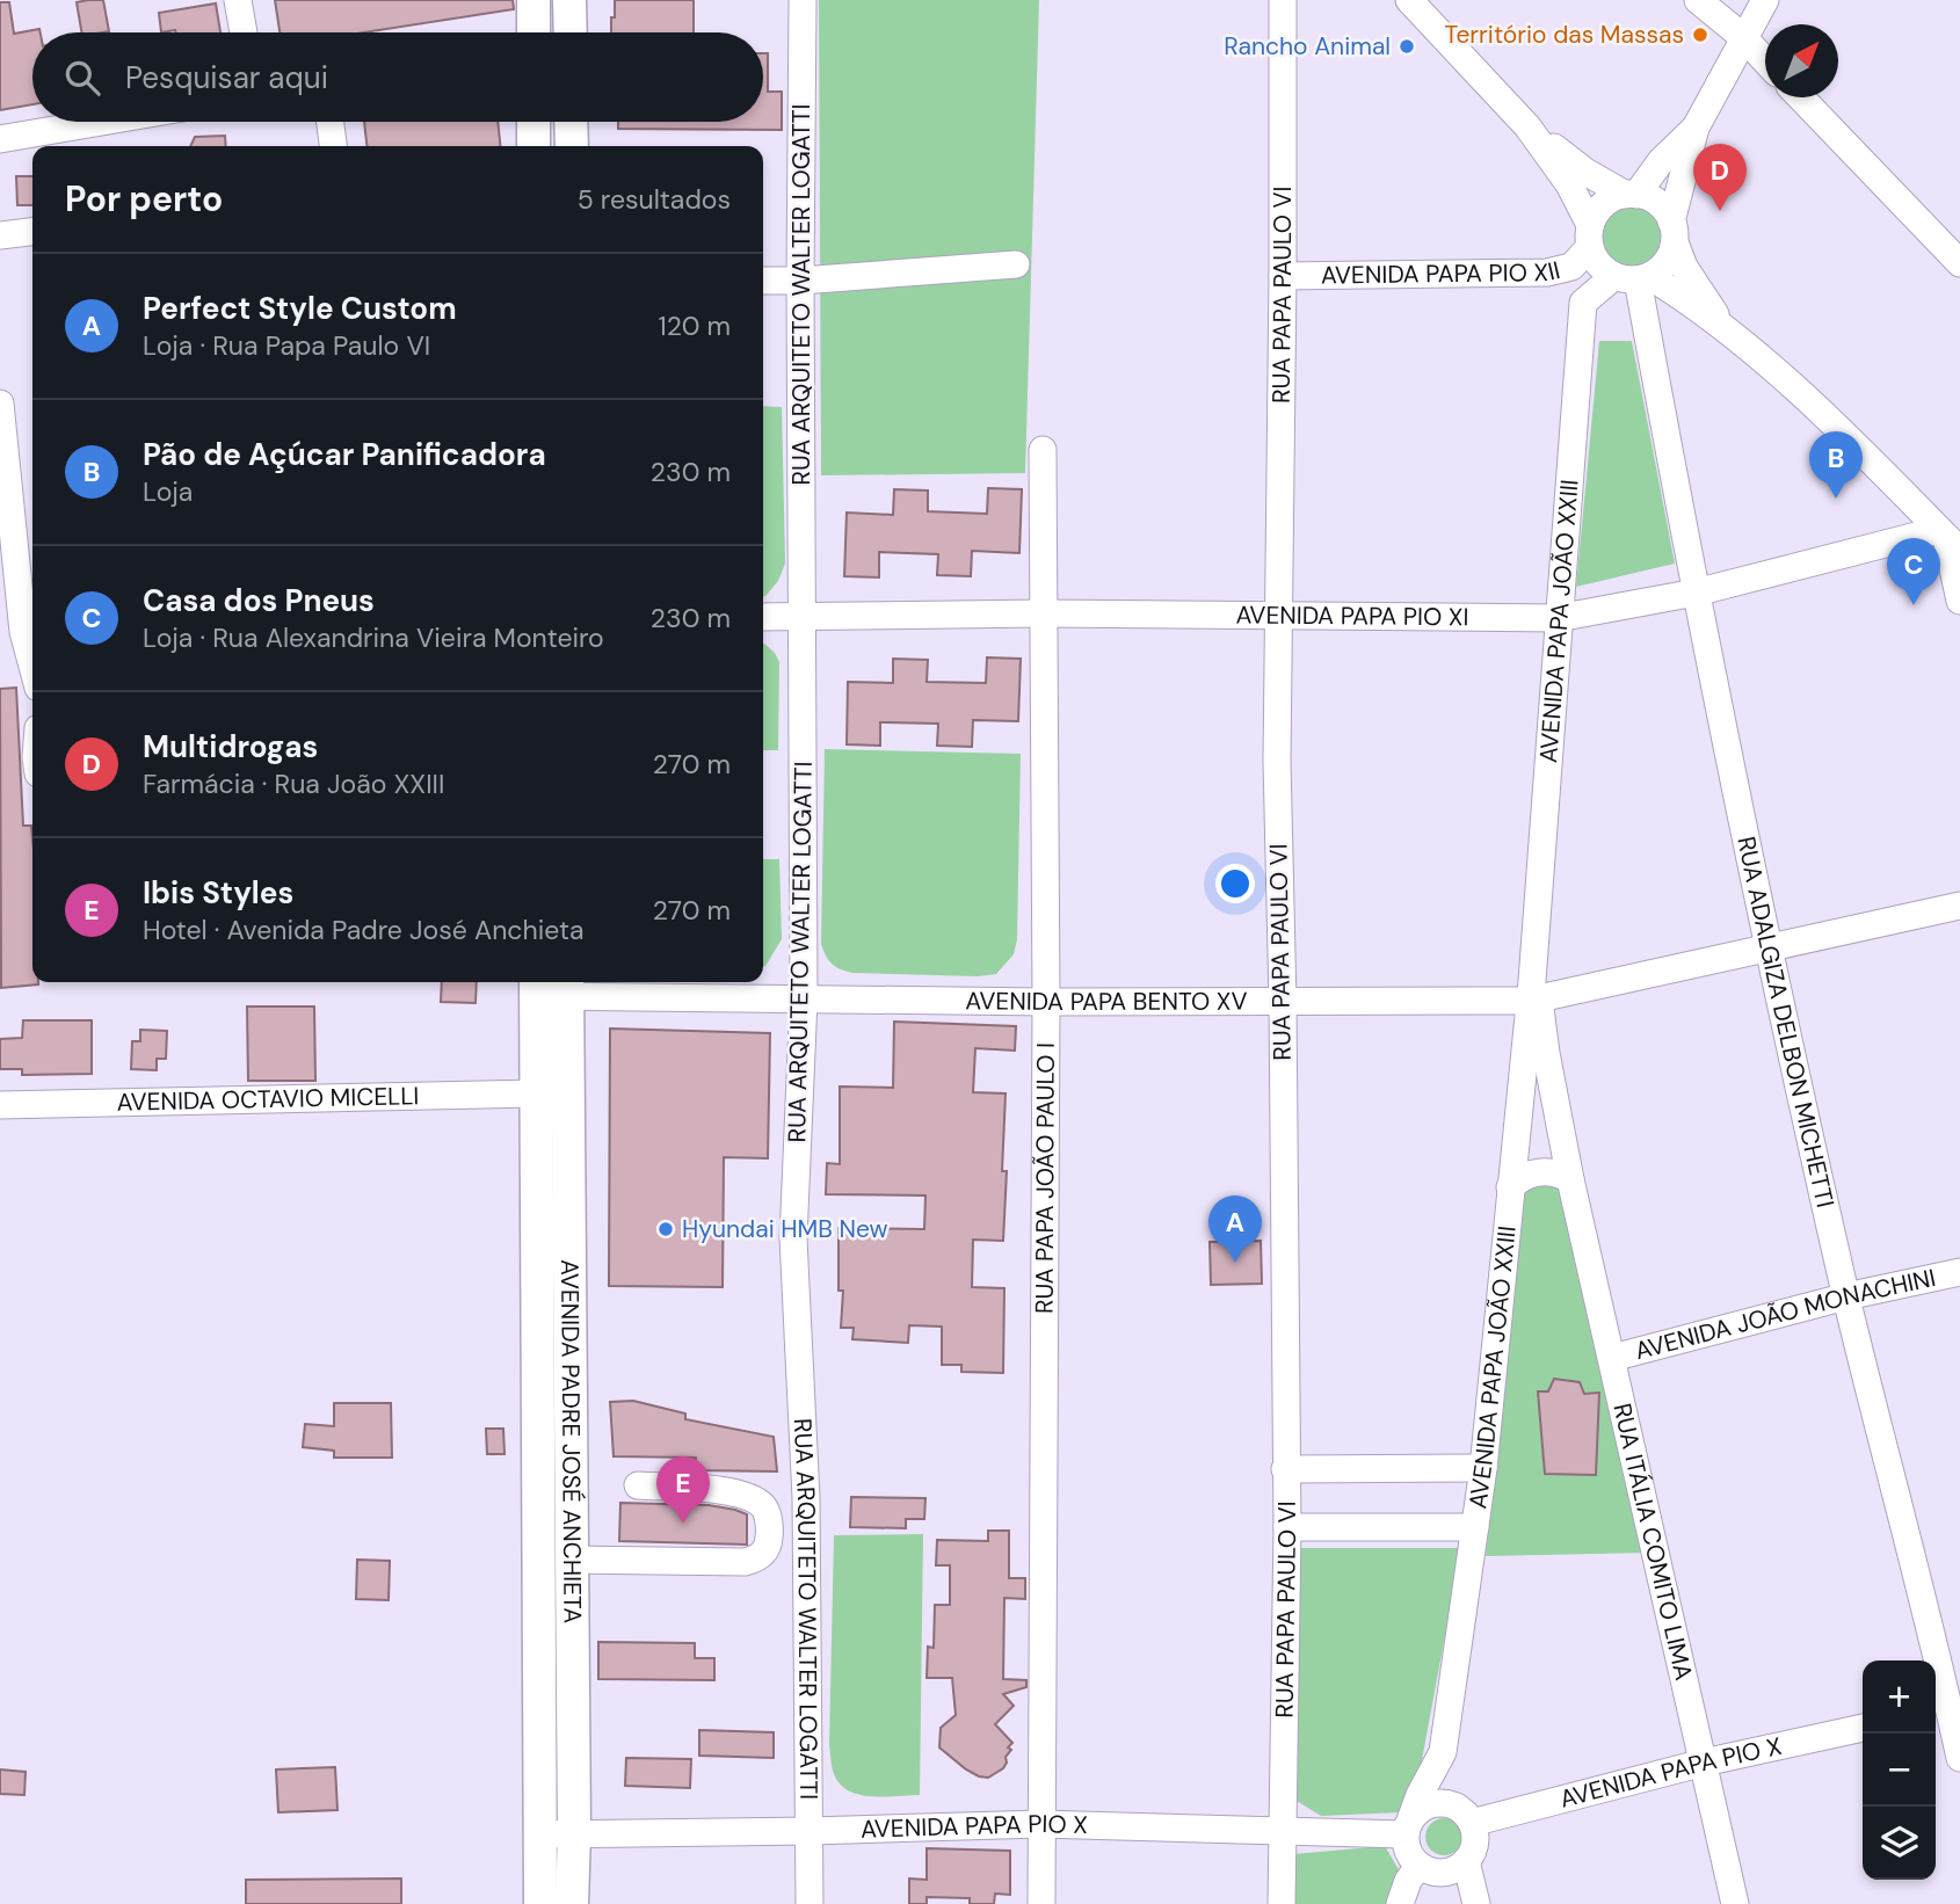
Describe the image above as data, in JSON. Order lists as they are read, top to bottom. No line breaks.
{"streets":{"main road":["AVENIDA PADRE JOSÉ ANCHIETA"],"street":["AVENIDA PAPA PIO XII","RUA ARQUITETO WALTER LOGATTI","RUA PAPA PAULO VI","AVENIDA PAPA PIO XI","AVENIDA PAPA JOÃO XXIII","AVENIDA PAPA BENTO XV","RUA ADALGIZA DELBON MICHETTI","AVENIDA OCTAVIO MICELLI","RUA PAPA JOÃO PAULO I","AVENIDA JOÃO MONACHINI","RUA ITÁLIA COMITO LIMA","AVENIDA PAPA PIO X"]},"crossings":[["AVENIDA PAPA PIO XII","RUA PAPA PAULO VI"],["AVENIDA PAPA PIO XII","AVENIDA PAPA JOÃO XXIII"],["AVENIDA PAPA PIO XII","RUA ADALGIZA DELBON MICHETTI"],["RUA ARQUITETO WALTER LOGATTI","AVENIDA PAPA PIO XI"],["RUA ARQUITETO WALTER LOGATTI","AVENIDA PAPA BENTO XV"],["RUA ARQUITETO WALTER LOGATTI","AVENIDA PAPA PIO X"],["RUA PAPA PAULO VI","AVENIDA PAPA PIO XI"],["RUA PAPA PAULO VI","AVENIDA PAPA BENTO XV"],["RUA PAPA PAULO VI","AVENIDA PAPA PIO X"],["AVENIDA PAPA PIO XI","AVENIDA PAPA JOÃO XXIII"],["AVENIDA PAPA PIO XI","RUA ADALGIZA DELBON MICHETTI"],["AVENIDA PAPA PIO XI","RUA PAPA JOÃO PAULO I"],["AVENIDA PAPA JOÃO XXIII","AVENIDA PAPA BENTO XV"],["AVENIDA PAPA JOÃO XXIII","RUA ADALGIZA DELBON MICHETTI"],["AVENIDA PAPA JOÃO XXIII","RUA ITÁLIA COMITO LIMA"],["AVENIDA PAPA JOÃO XXIII","AVENIDA PAPA PIO X"],["AVENIDA PAPA BENTO XV","RUA ADALGIZA DELBON MICHETTI"],["AVENIDA PAPA BENTO XV","RUA PAPA JOÃO PAULO I"],["AVENIDA PAPA BENTO XV","AVENIDA PADRE JOSÉ ANCHIETA"],["AVENIDA PAPA BENTO XV","RUA ITÁLIA COMITO LIMA"],["RUA ADALGIZA DELBON MICHETTI","AVENIDA JOÃO MONACHINI"],["AVENIDA OCTAVIO MICELLI","AVENIDA PADRE JOSÉ ANCHIETA"],["RUA PAPA JOÃO PAULO I","AVENIDA PAPA PIO X"],["AVENIDA JOÃO MONACHINI","RUA ITÁLIA COMITO LIMA"],["AVENIDA PADRE JOSÉ ANCHIETA","AVENIDA PAPA PIO X"],["RUA ITÁLIA COMITO LIMA","AVENIDA PAPA PIO X"]],"places":["Território das Massas","Rancho Animal","Hyundai HMB New"],"north":"top right","page":{"search":"Pesquisar aqui","pins":["D","B","C","A","E"],"heading":["Por perto","5 resultados"],"list":[{"mark":"A","name":"Perfect Style Custom","note":"Loja · Rua Papa Paulo VI","value":"120 m"},{"mark":"B","name":"Pão de Açúcar Panificadora","note":"Loja","value":"230 m"},{"mark":"C","name":"Casa dos Pneus","note":"Loja · Rua Alexandrina Vieira Monteiro","value":"230 m"},{"mark":"D","name":"Multidrogas","note":"Farmácia · Rua João XXIII","value":"270 m"},{"mark":"E","name":"Ibis Styles","note":"Hotel · Avenida Padre José Anchieta","value":"270 m"}],"map_buttons":["+","−"]}}
